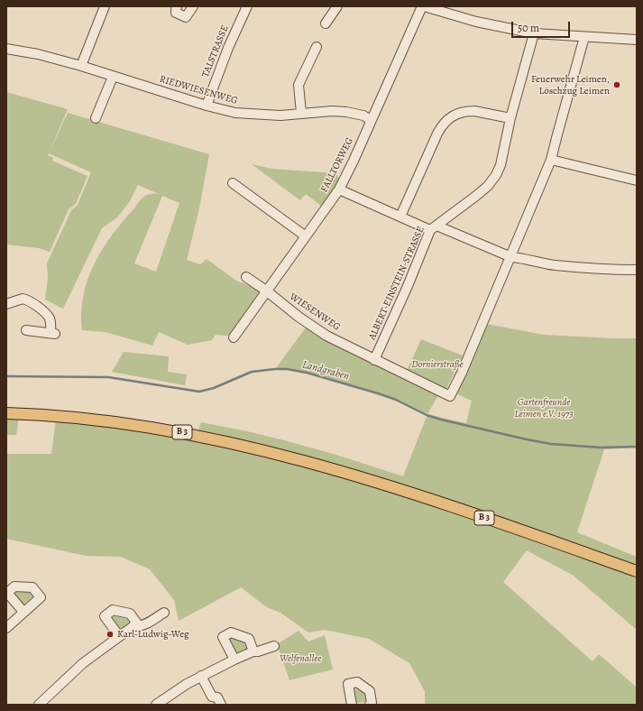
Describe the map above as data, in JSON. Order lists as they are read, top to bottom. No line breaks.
{"streets":{"main road":["B 3"],"street":["TALSTRASSE","RIEDWIESENWEG","FALLTORWEG","ALBERT-EINSTEIN-STRASSE","WIESENWEG"]},"crossings":[["TALSTRASSE","RIEDWIESENWEG"],["RIEDWIESENWEG","FALLTORWEG"],["FALLTORWEG","WIESENWEG"],["ALBERT-EINSTEIN-STRASSE","WIESENWEG"]],"water":["Landgraben"],"parks":["Dornierstraße","Gartenfreunde Leimen e.V. 1973","Welfenallee"],"places":["Feuerwehr Leimen, Löschzug Leimen","Karl-Ludwig-Weg"],"scale_bar":"50 m"}
